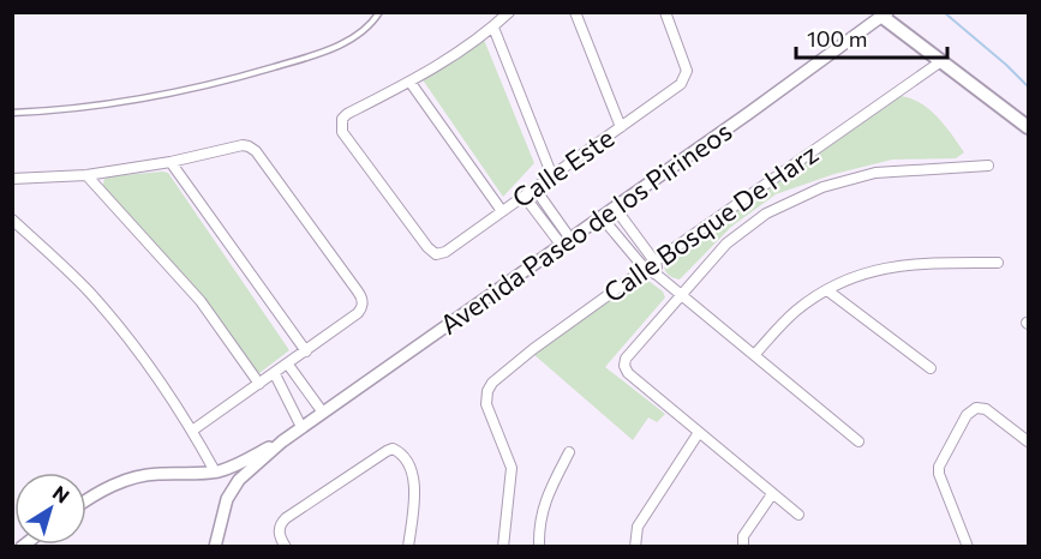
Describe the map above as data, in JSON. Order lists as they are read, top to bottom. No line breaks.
{"streets":{"street":["Calle Este","Calle Bosque De Harz","Avenida Paseo de los Pirineos"]},"scale_bar":"100 m","north":"top right"}
